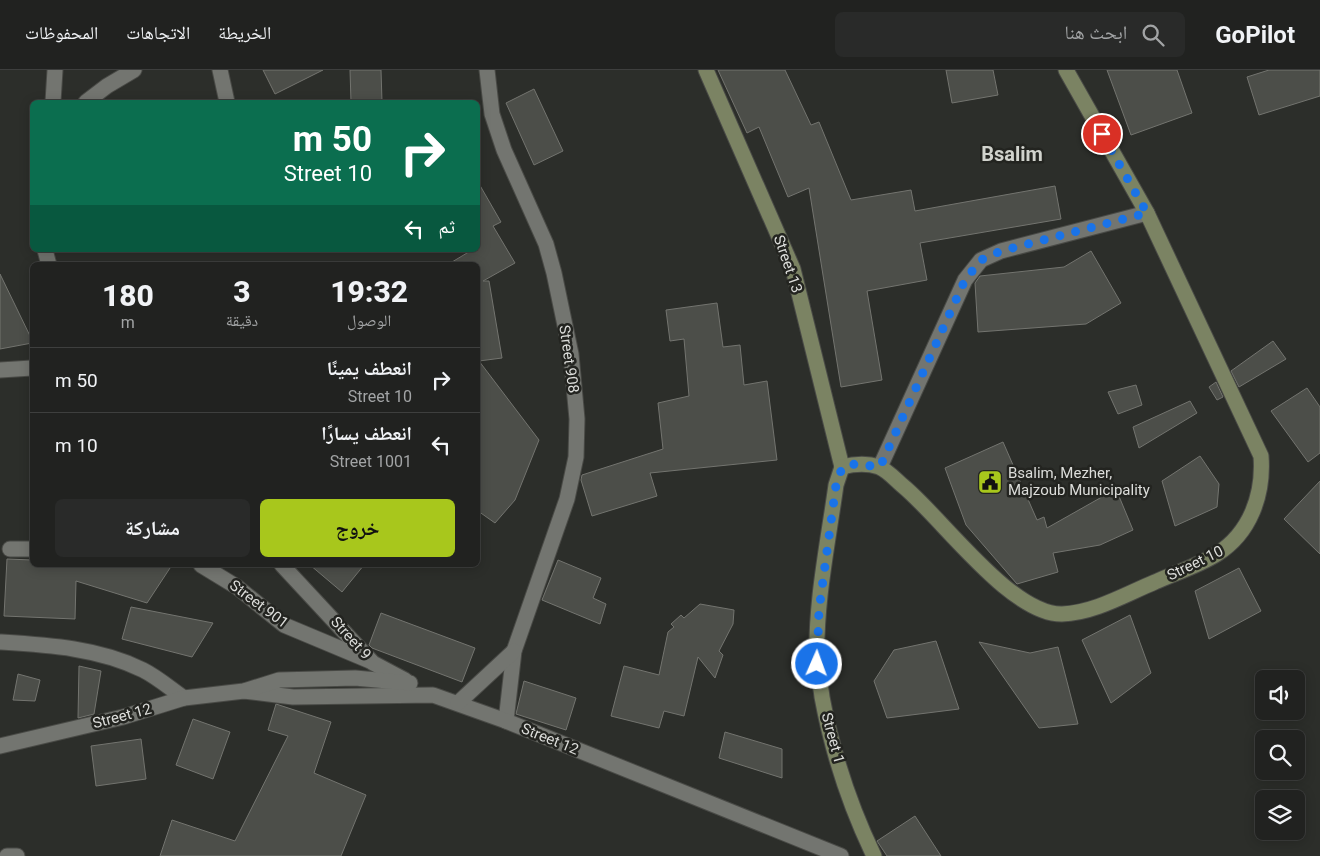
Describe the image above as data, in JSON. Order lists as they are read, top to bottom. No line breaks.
{"streets":{"main road":["Street 13","Street 10","Street 1"],"street":["Street 908","Street 901","Street 9","Street 12"]},"crossings":[["Street 13","Street 1"],["Street 908","Street 12"],["Street 901","Street 9"],["Street 9","Street 12"]],"districts":["Bsalim"],"places":{"public building":["Bsalim, Mezher, Majzoub Municipality"]},"page":{"header":"GoPilot","search":"ابحث هنا","nav":["الخريطة","الاتجاهات","المحفوظات"],"turn":["50 m","Street 10"],"then":"ثم","eta":["19:32","الوصول","3","دقيقة","180","m"],"list":[{"name":"انعطف يمينًا","note":"Street 10","value":"50 m"},{"name":"انعطف يسارًا","note":"Street 1001","value":"10 m"}],"buttons":["خروج","مشاركة"]}}
